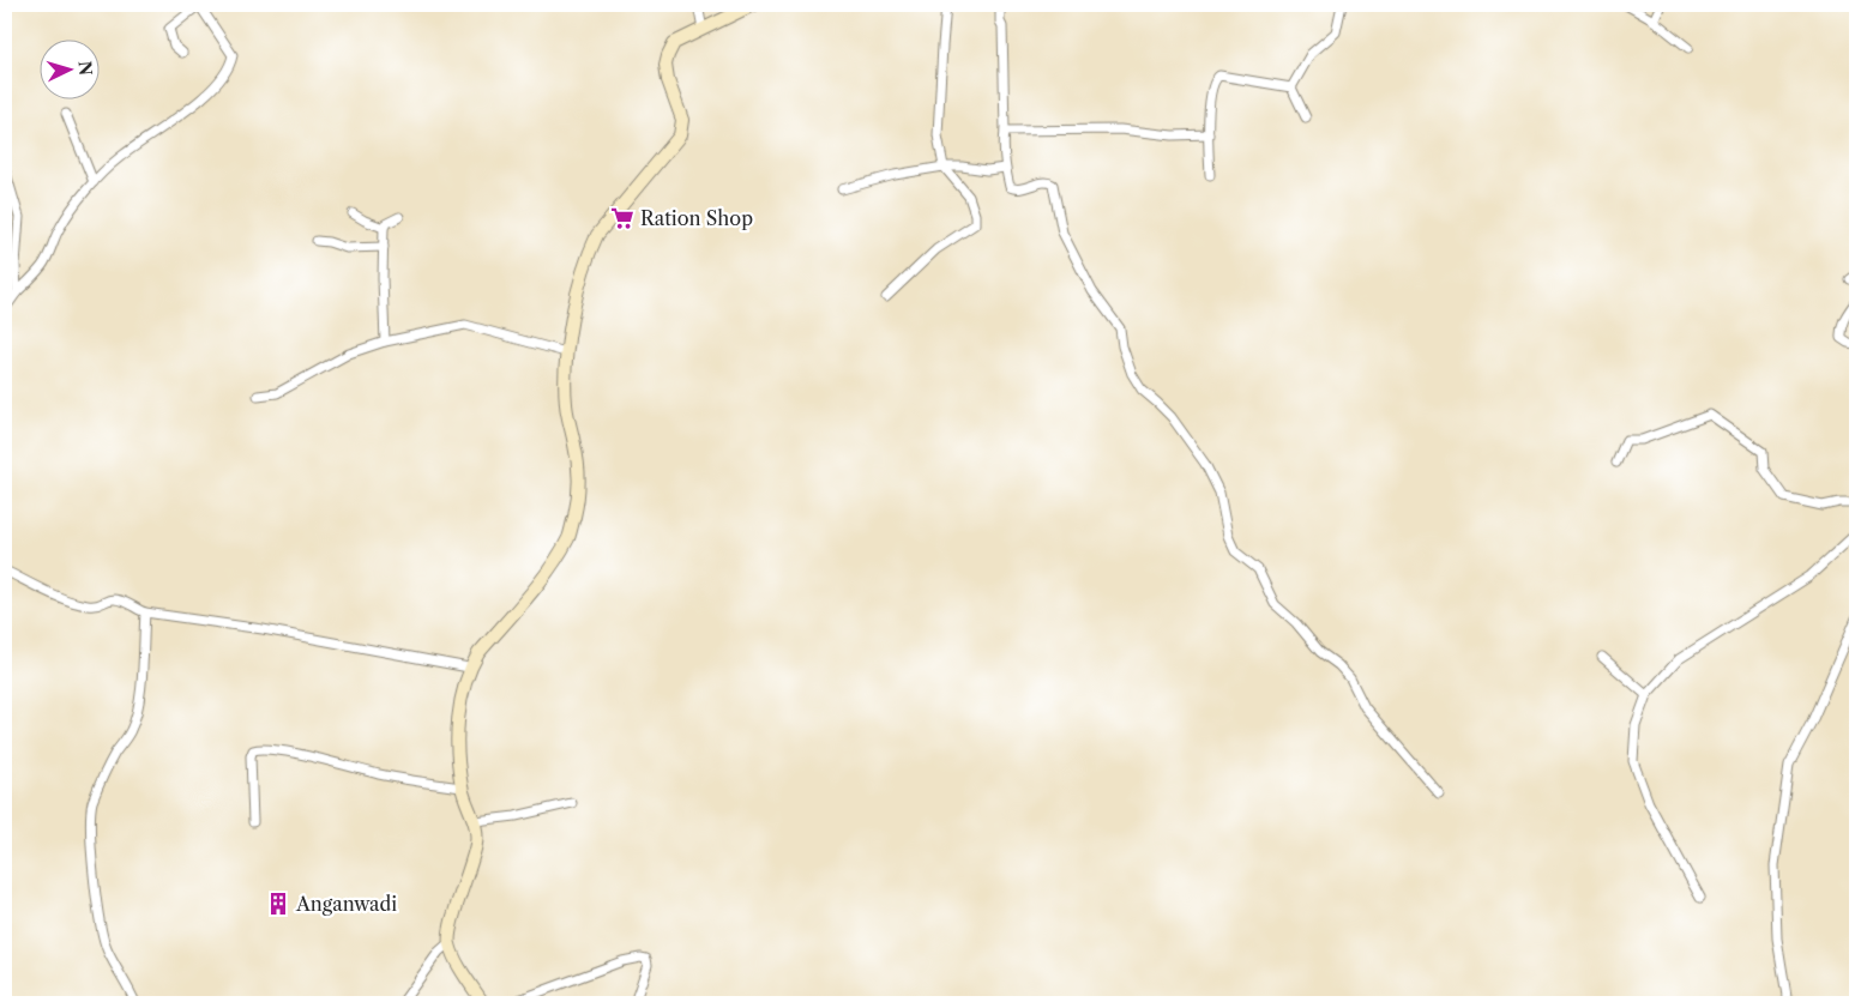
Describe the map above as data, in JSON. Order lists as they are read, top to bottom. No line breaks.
{"places":{"supermarket":["Ration Shop"],"building":["Anganwadi"]},"north":"right"}
